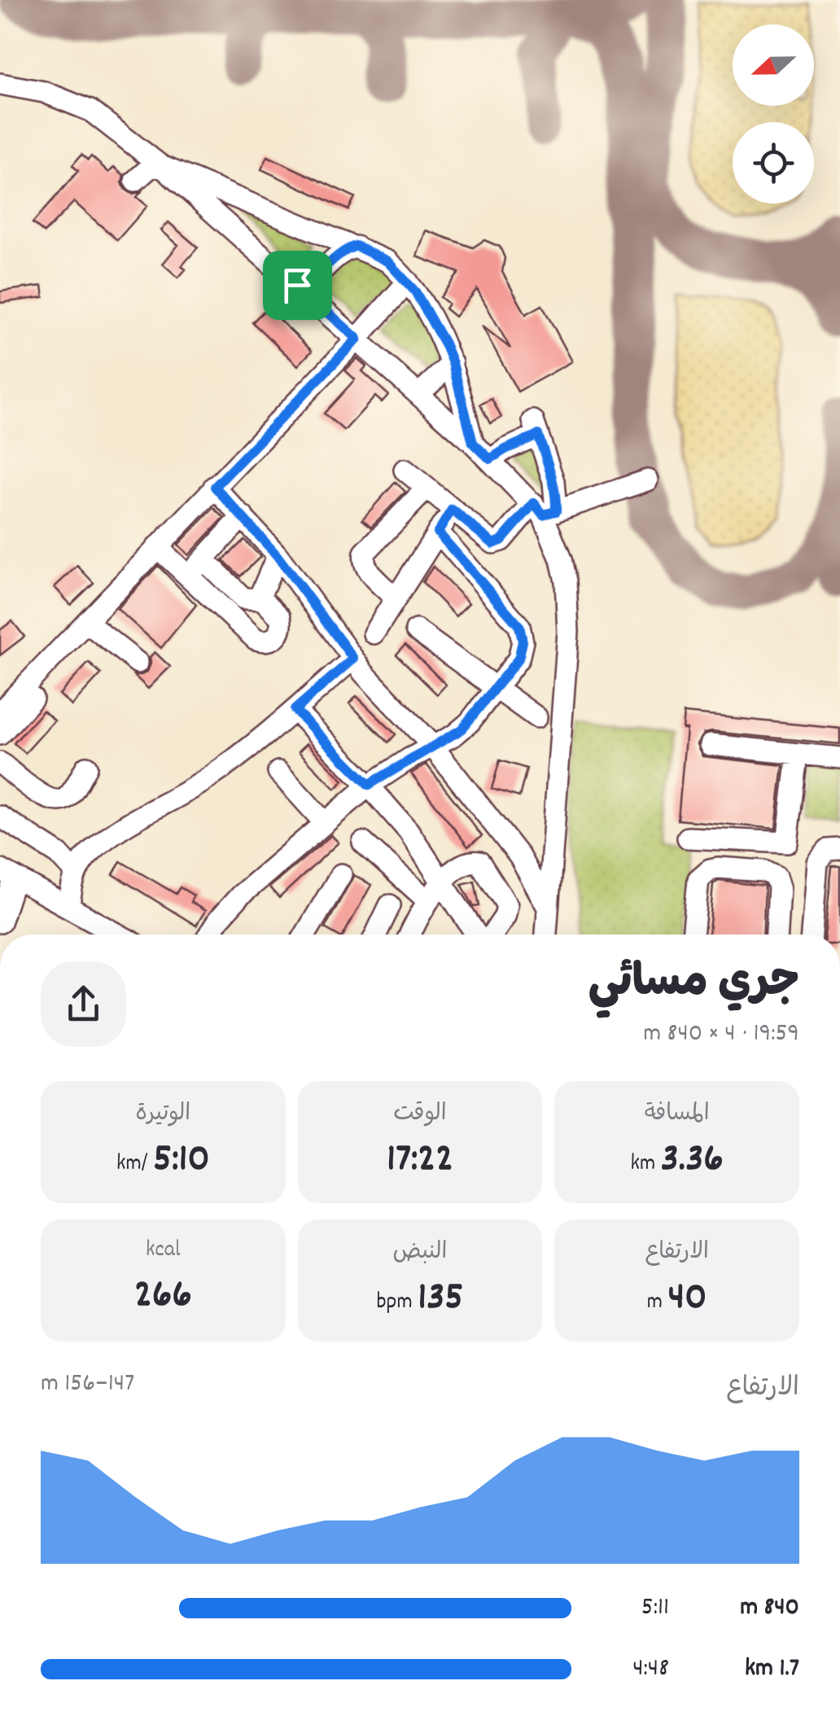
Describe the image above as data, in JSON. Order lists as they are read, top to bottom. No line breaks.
{"north":"left","page":{"heading":["جري مسائي","19:59 · 4 × 840 m"],"stats":[["المسافة","3.36 km"],["الوقت","17:22"],["الوتيرة","5:10 /km"],["الارتفاع","40 m"],["النبض","135 bpm"],["kcal","266"]],"chart":["الارتفاع","147–156 m"],"list":[{"name":"840 m","note":"5:11"},{"name":"1.7 km","note":"4:48"}]}}
